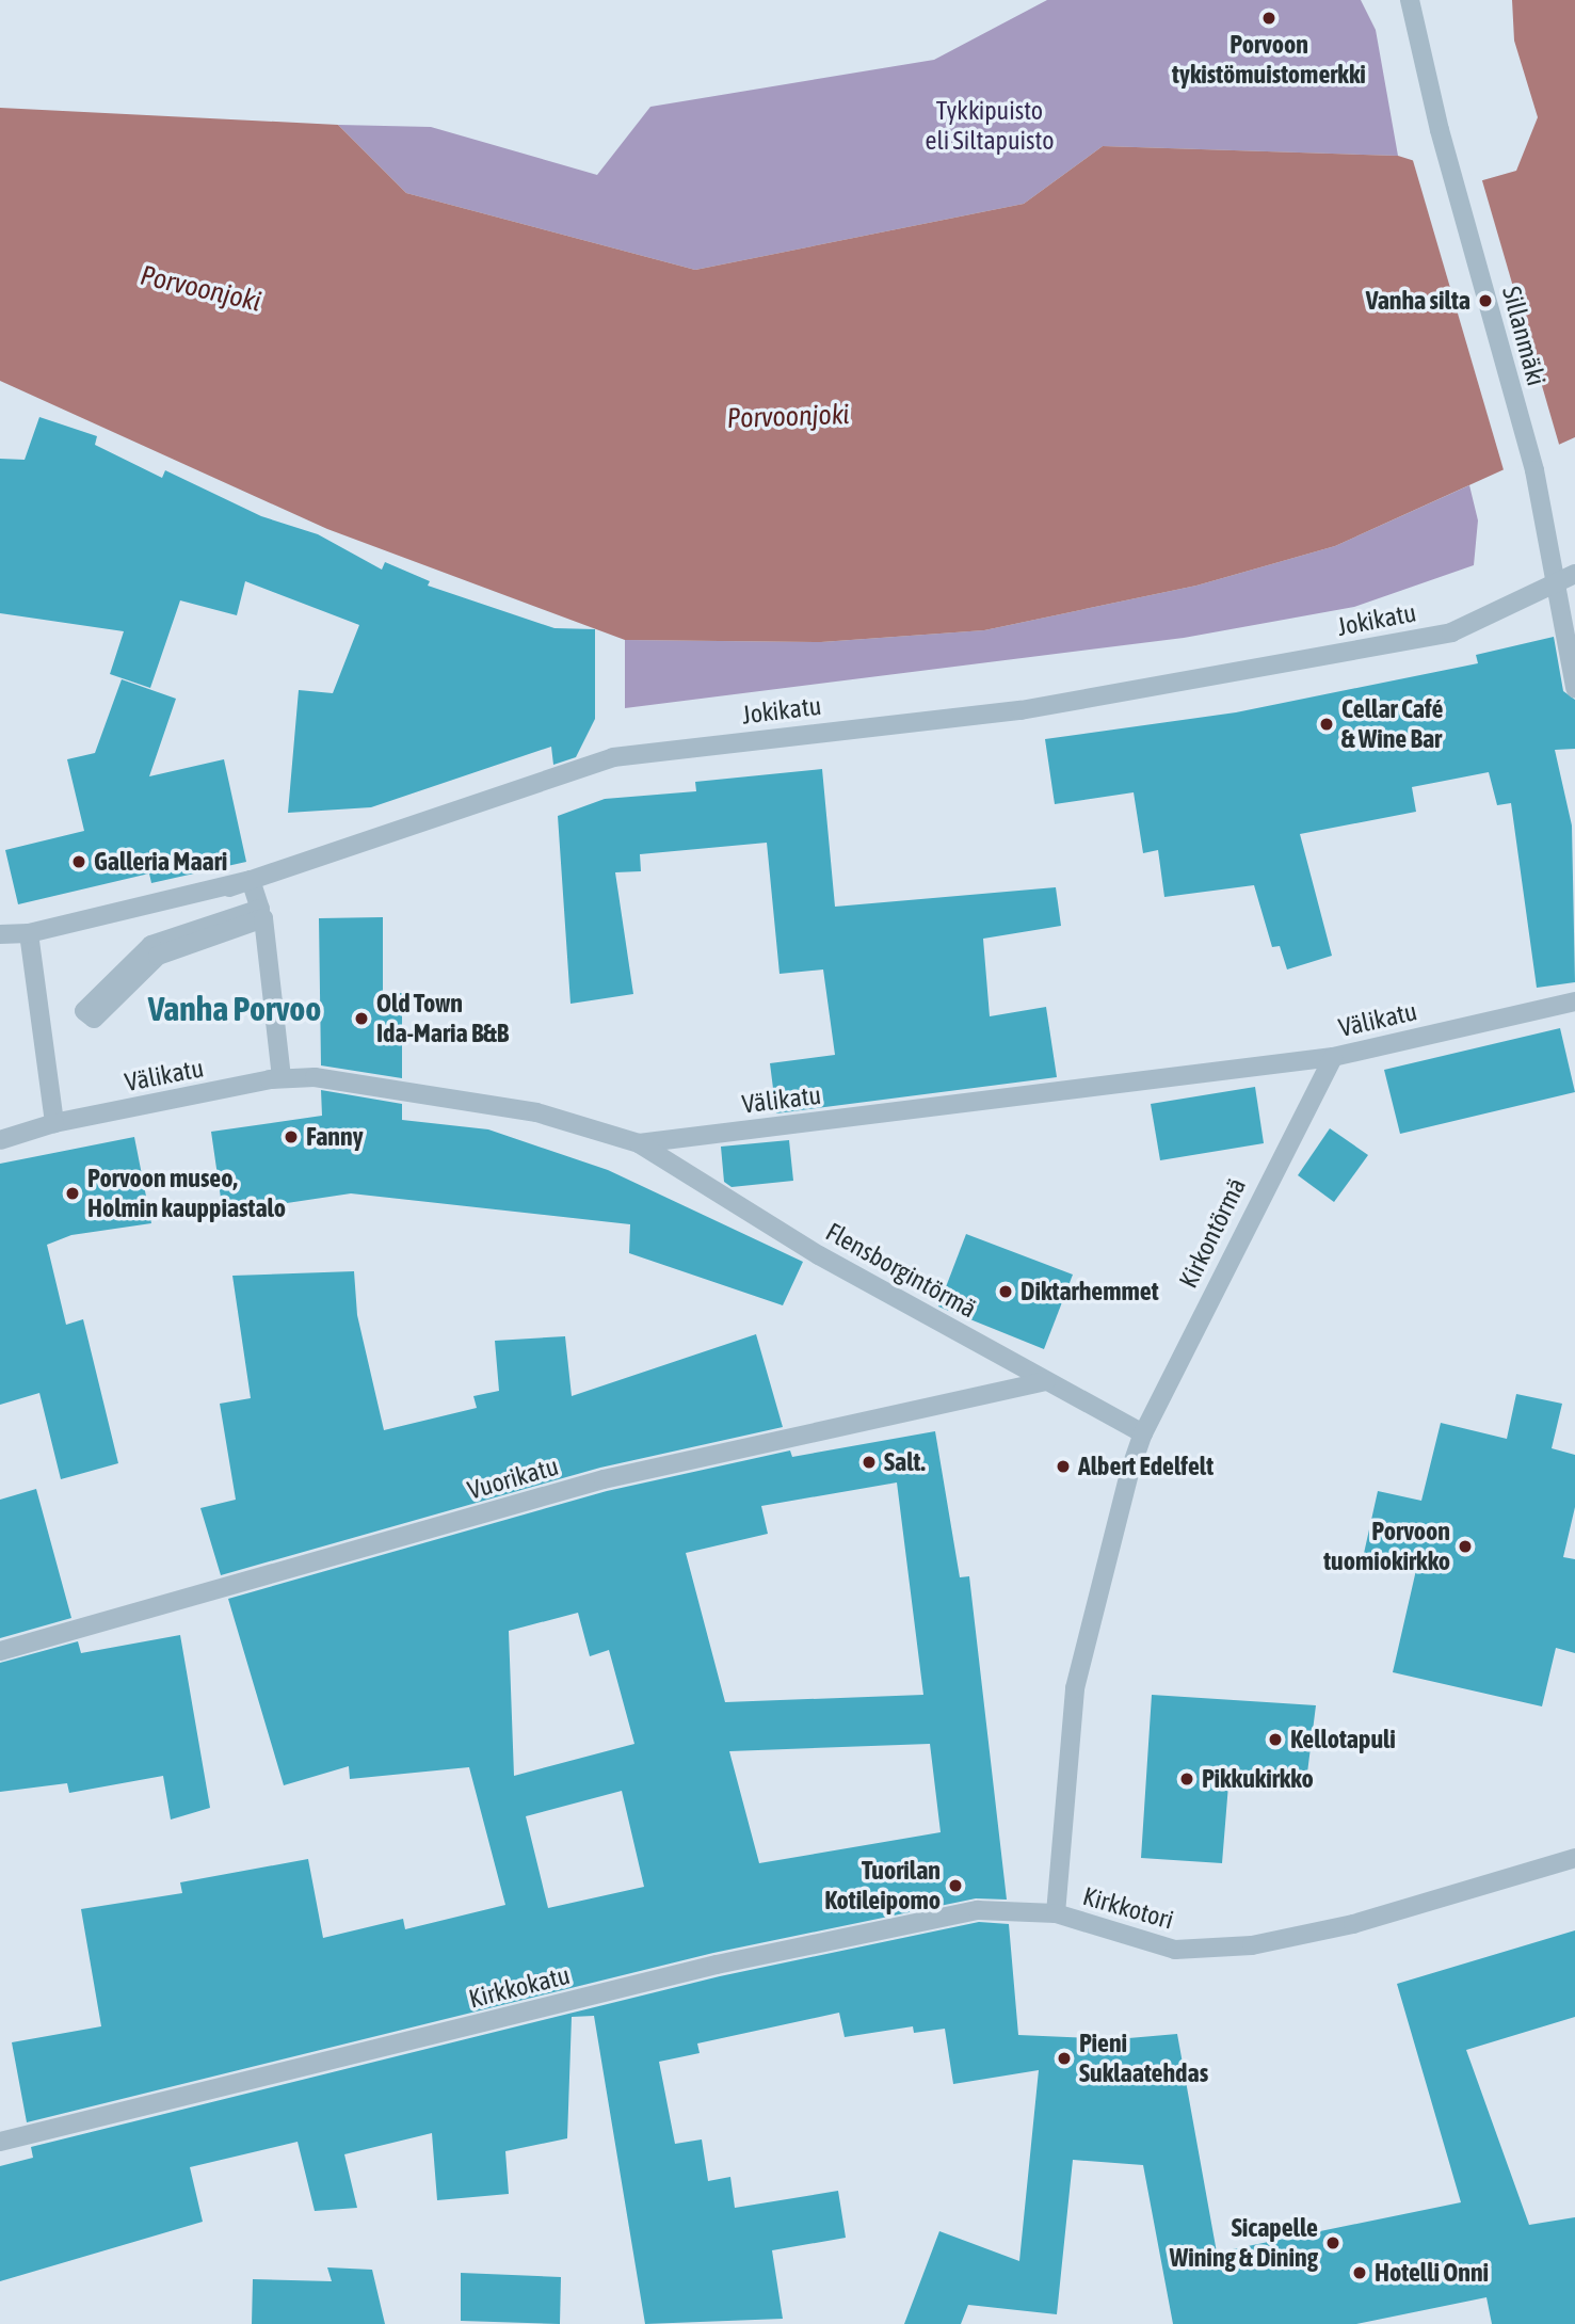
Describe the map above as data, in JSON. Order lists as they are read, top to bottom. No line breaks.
{"streets":{"street":["Sillanmäki","Jokikatu","Välikatu","Kirkontörmä","Flensborgintörmä","Vuorikatu","Kirkkotori","Kirkkokatu"]},"crossings":[["Sillanmäki","Jokikatu"],["Välikatu","Kirkontörmä"],["Välikatu","Flensborgintörmä"],["Kirkontörmä","Flensborgintörmä"],["Kirkontörmä","Kirkkotori"],["Flensborgintörmä","Vuorikatu"],["Flensborgintörmä","Kirkkotori"],["Kirkkotori","Kirkkokatu"]],"districts":["Vanha Porvoo"],"water":["Porvoonjoki"],"parks":["Tykkipuisto eli Siltapuisto"],"places":["Porvoon tykistömuistomerkki","Vanha silta","Cellar Café & Wine Bar","Galleria Maari","Old Town Ida-Maria B&B","Fanny","Porvoon museo, Holmin kauppiastalo","Diktarhemmet","Salt.","Albert Edelfelt","Porvoon tuomiokirkko","Kellotapuli","Pikkukirkko","Tuorilan Kotileipomo","Pieni Suklaatehdas","Sicapelle Wining & Dining","Hotelli Onni"]}
